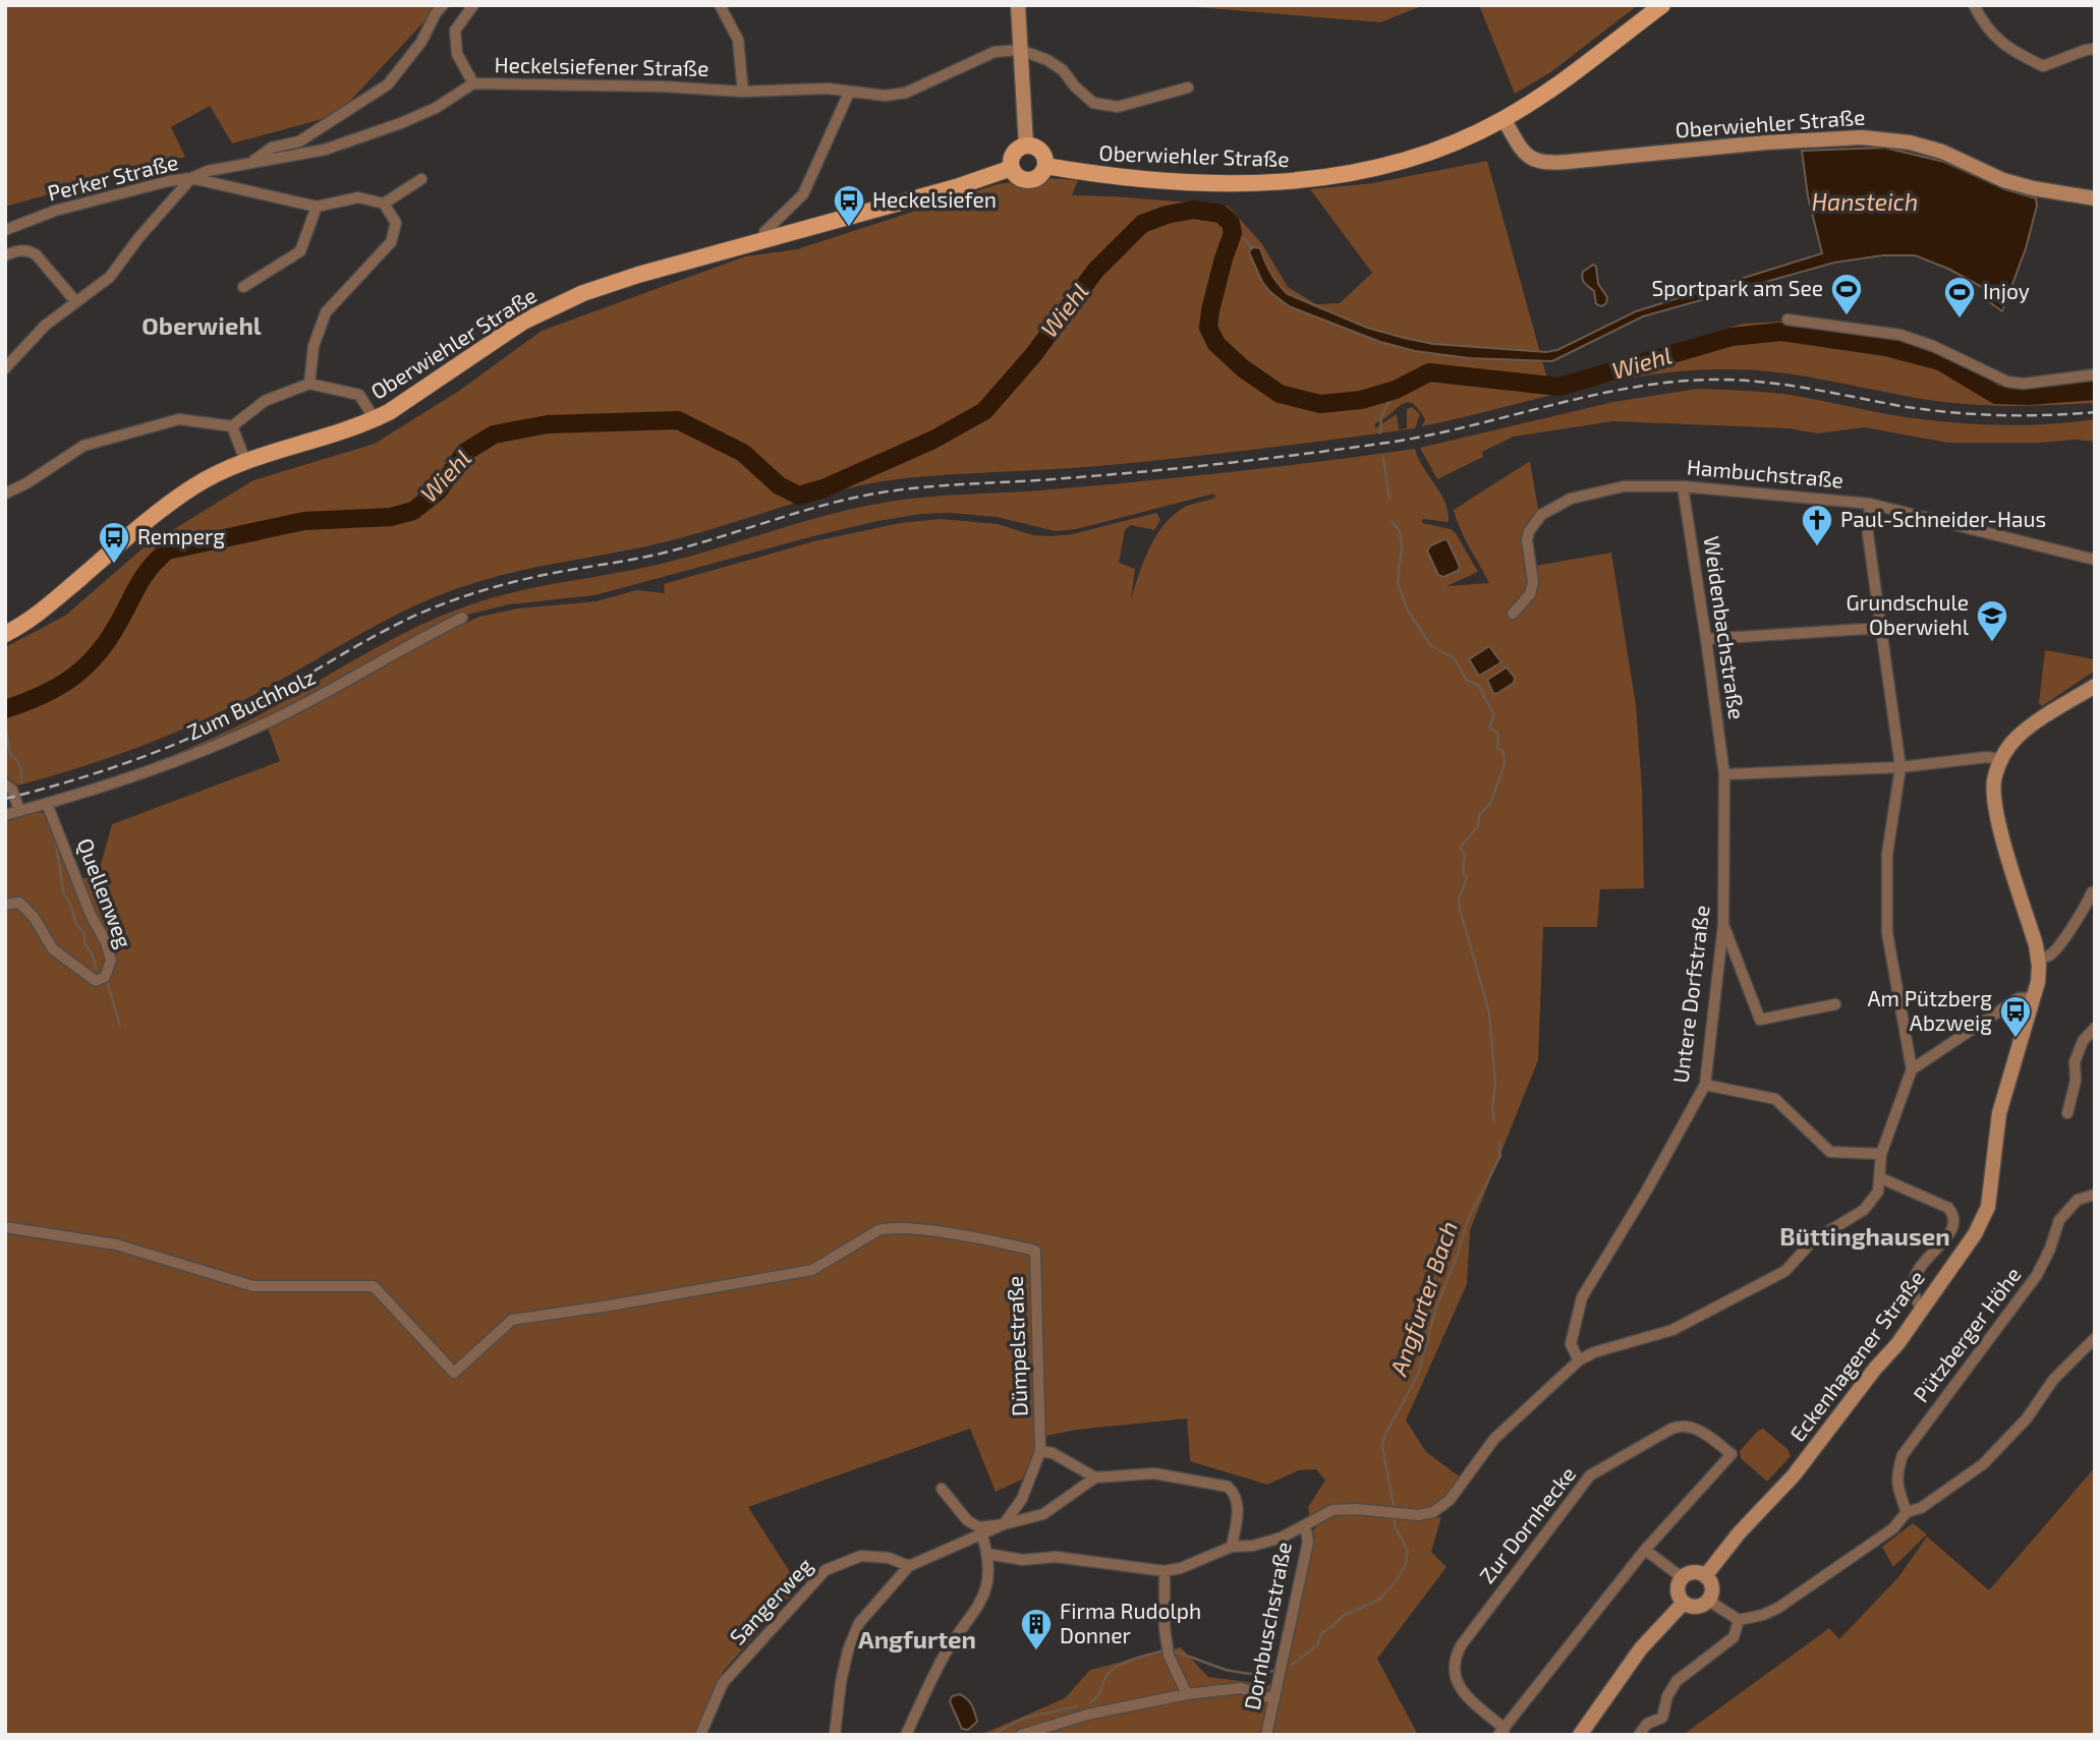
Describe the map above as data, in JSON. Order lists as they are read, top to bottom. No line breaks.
{"streets":{"main road":["Oberwiehler Straße","Eckenhagener Straße"],"street":["Heckelsiefener Straße","Perker Straße","Hambuchstraße","Weidenbachstraße","Zum Buchholz","Quellenweg","Untere Dorfstraße","Pützberger Höhe","Dümpelstraße","Zur Dornhecke","Sangerweg","Dornbuschstraße"]},"crossings":[["Heckelsiefener Straße","Perker Straße"],["Hambuchstraße","Weidenbachstraße"],["Weidenbachstraße","Untere Dorfstraße"],["Zum Buchholz","Quellenweg"]],"districts":["Oberwiehl","Büttinghausen","Angfurten"],"water":["Hansteich","Wiehl","Angfurter Bach"],"places":{"bus stop":["Heckelsiefen","Remperg","Am Pützberg Abzweig"],"sports":["Sportpark am See","Injoy"],"church":["Paul-Schneider-Haus"],"school or university":["Grundschule Oberwiehl"],"building":["Firma Rudolph Donner"]}}
